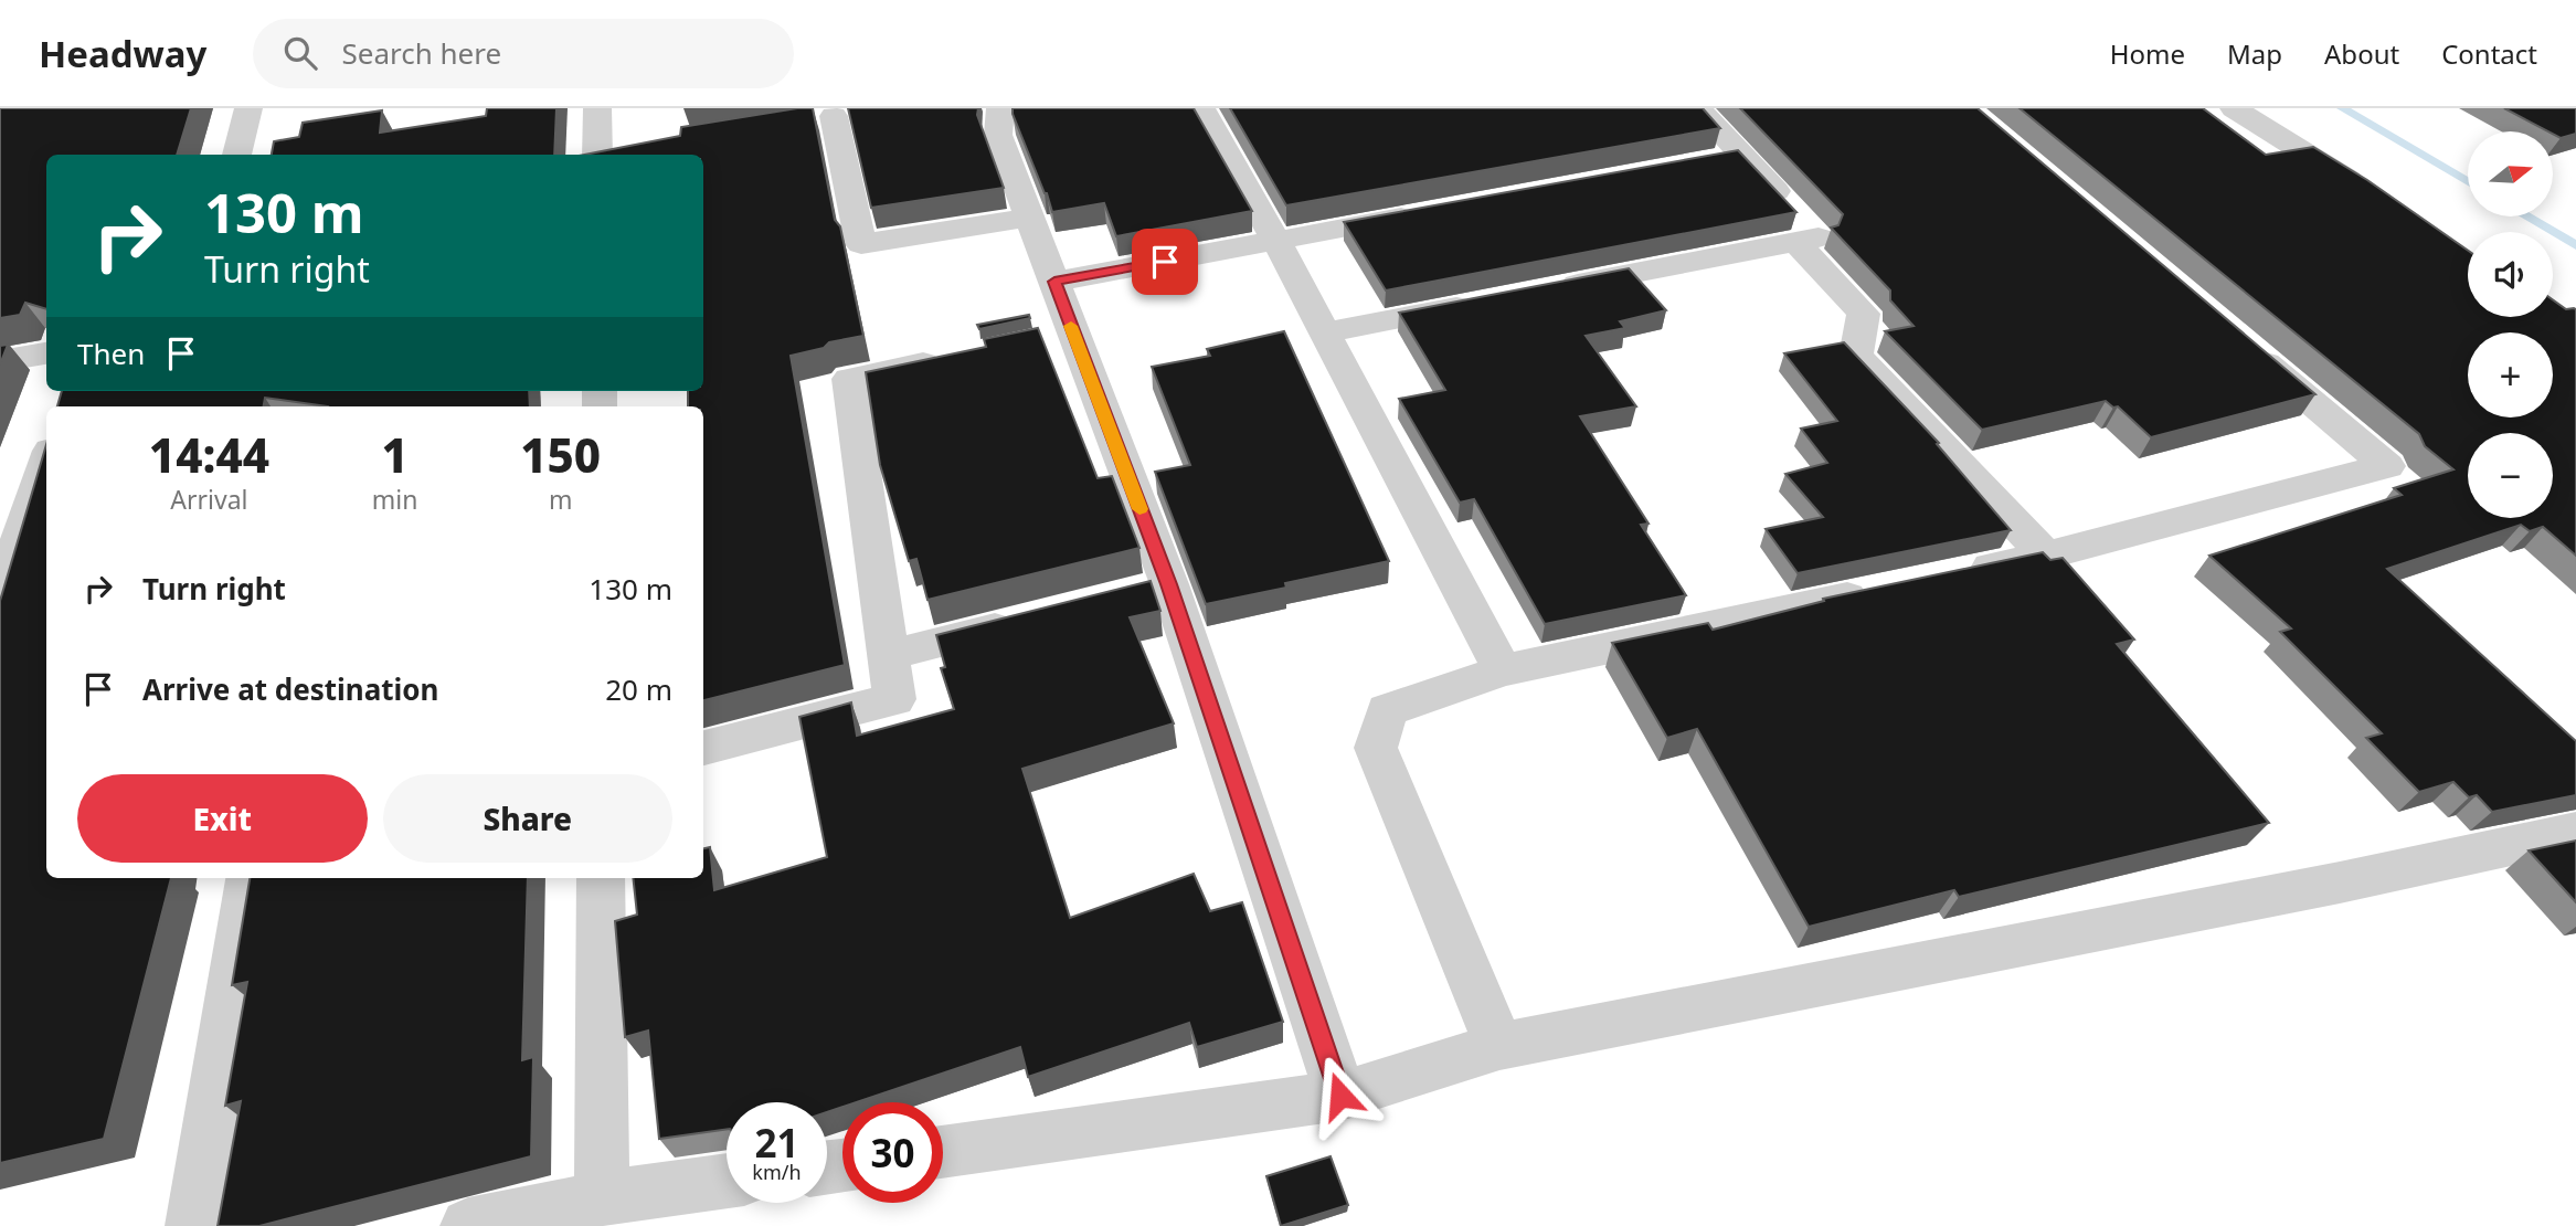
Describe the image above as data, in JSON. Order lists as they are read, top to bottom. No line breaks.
{"north":"right","page":{"header":"Headway","search":"Search here","nav":["Home","Map","About","Contact"],"map_buttons":["+","−"],"turn":["130 m","Turn right"],"then":"Then","eta":["14:44","Arrival","1","min","150","m"],"list":[{"name":"Turn right","value":"130 m"},{"name":"Arrive at destination","value":"20 m"}],"buttons":["Exit","Share"],"speed":"21 km/h","limit":"30"}}
